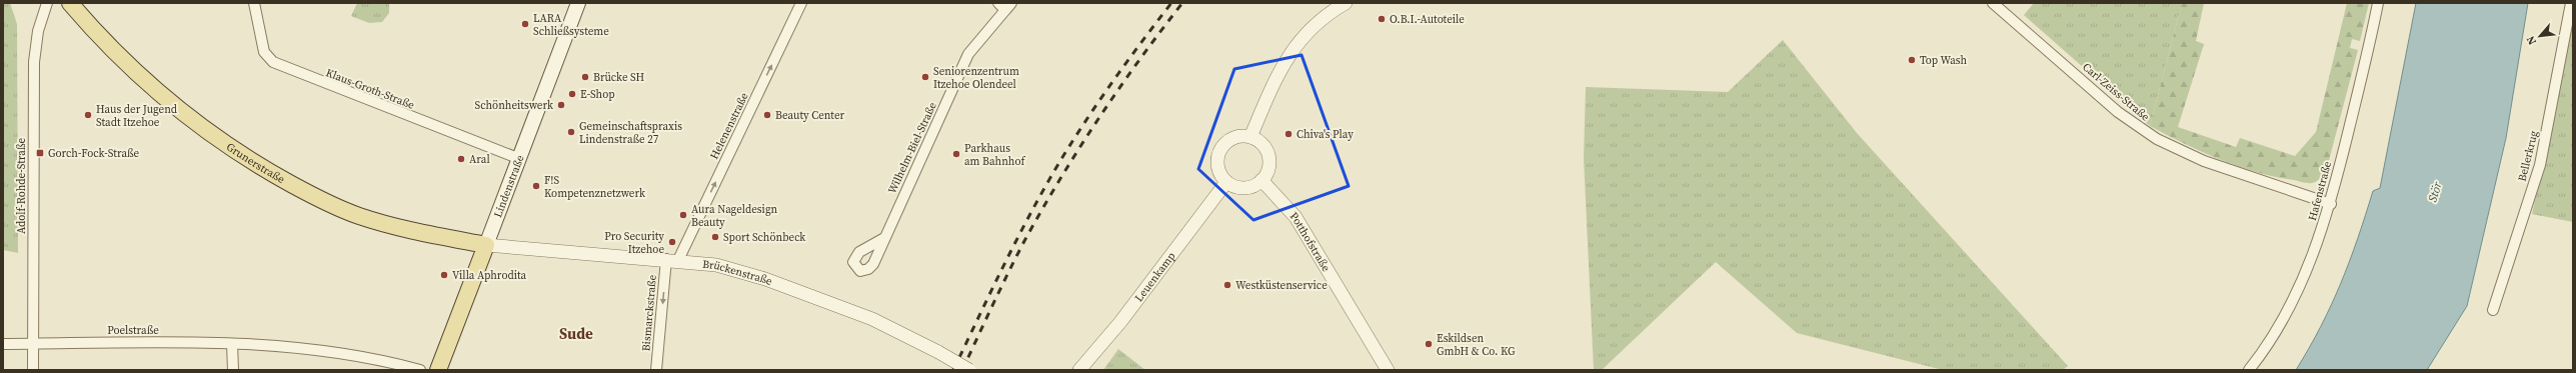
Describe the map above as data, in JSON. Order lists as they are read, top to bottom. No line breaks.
{"streets":{"main road":["Grunerstraße","Lindenstraße"],"street":["Klaus-Groth-Straße","Carl-Zeiss-Straße","Helenenstraße","Wilhelm-Biel-Straße","Bellerkrug","Adolf-Rohde-Straße","Hafenstraße","Potthofstraße","Brückenstraße","Leuenkamp","Bismarckstraße","Poelstraße"]},"crossings":[["Klaus-Groth-Straße","Lindenstraße"],["Carl-Zeiss-Straße","Hafenstraße"],["Helenenstraße","Brückenstraße"],["Helenenstraße","Bismarckstraße"],["Grunerstraße","Lindenstraße"],["Grunerstraße","Brückenstraße"],["Adolf-Rohde-Straße","Poelstraße"],["Lindenstraße","Brückenstraße"],["Potthofstraße","Leuenkamp"],["Brückenstraße","Bismarckstraße"]],"one_way":["Helenenstraße","Bismarckstraße"],"districts":["Sude"],"water":["Stör"],"places":{"other":["O.B.I.-Autoteile","LARA Schließsysteme","Top Wash","Brücke SH","Seniorenzentrum Itzehoe Olendeel","E-Shop","Schönheitswerk","Haus der Jugend Stadt Itzehoe","Beauty Center","Gemeinschaftspraxis Lindenstraße 27","Chiva's Play","Parkhaus am Bahnhof","Aral","F!S Kompetenznetzwerk","Aura Nageldesign Beauty","Sport Schönbeck","Pro Security Itzehoe","Villa Aphrodita","Westküstenservice","Eskildsen GmbH & Co. KG"],"transit":["Gorch-Fock-Straße"]},"north":"bottom left"}
